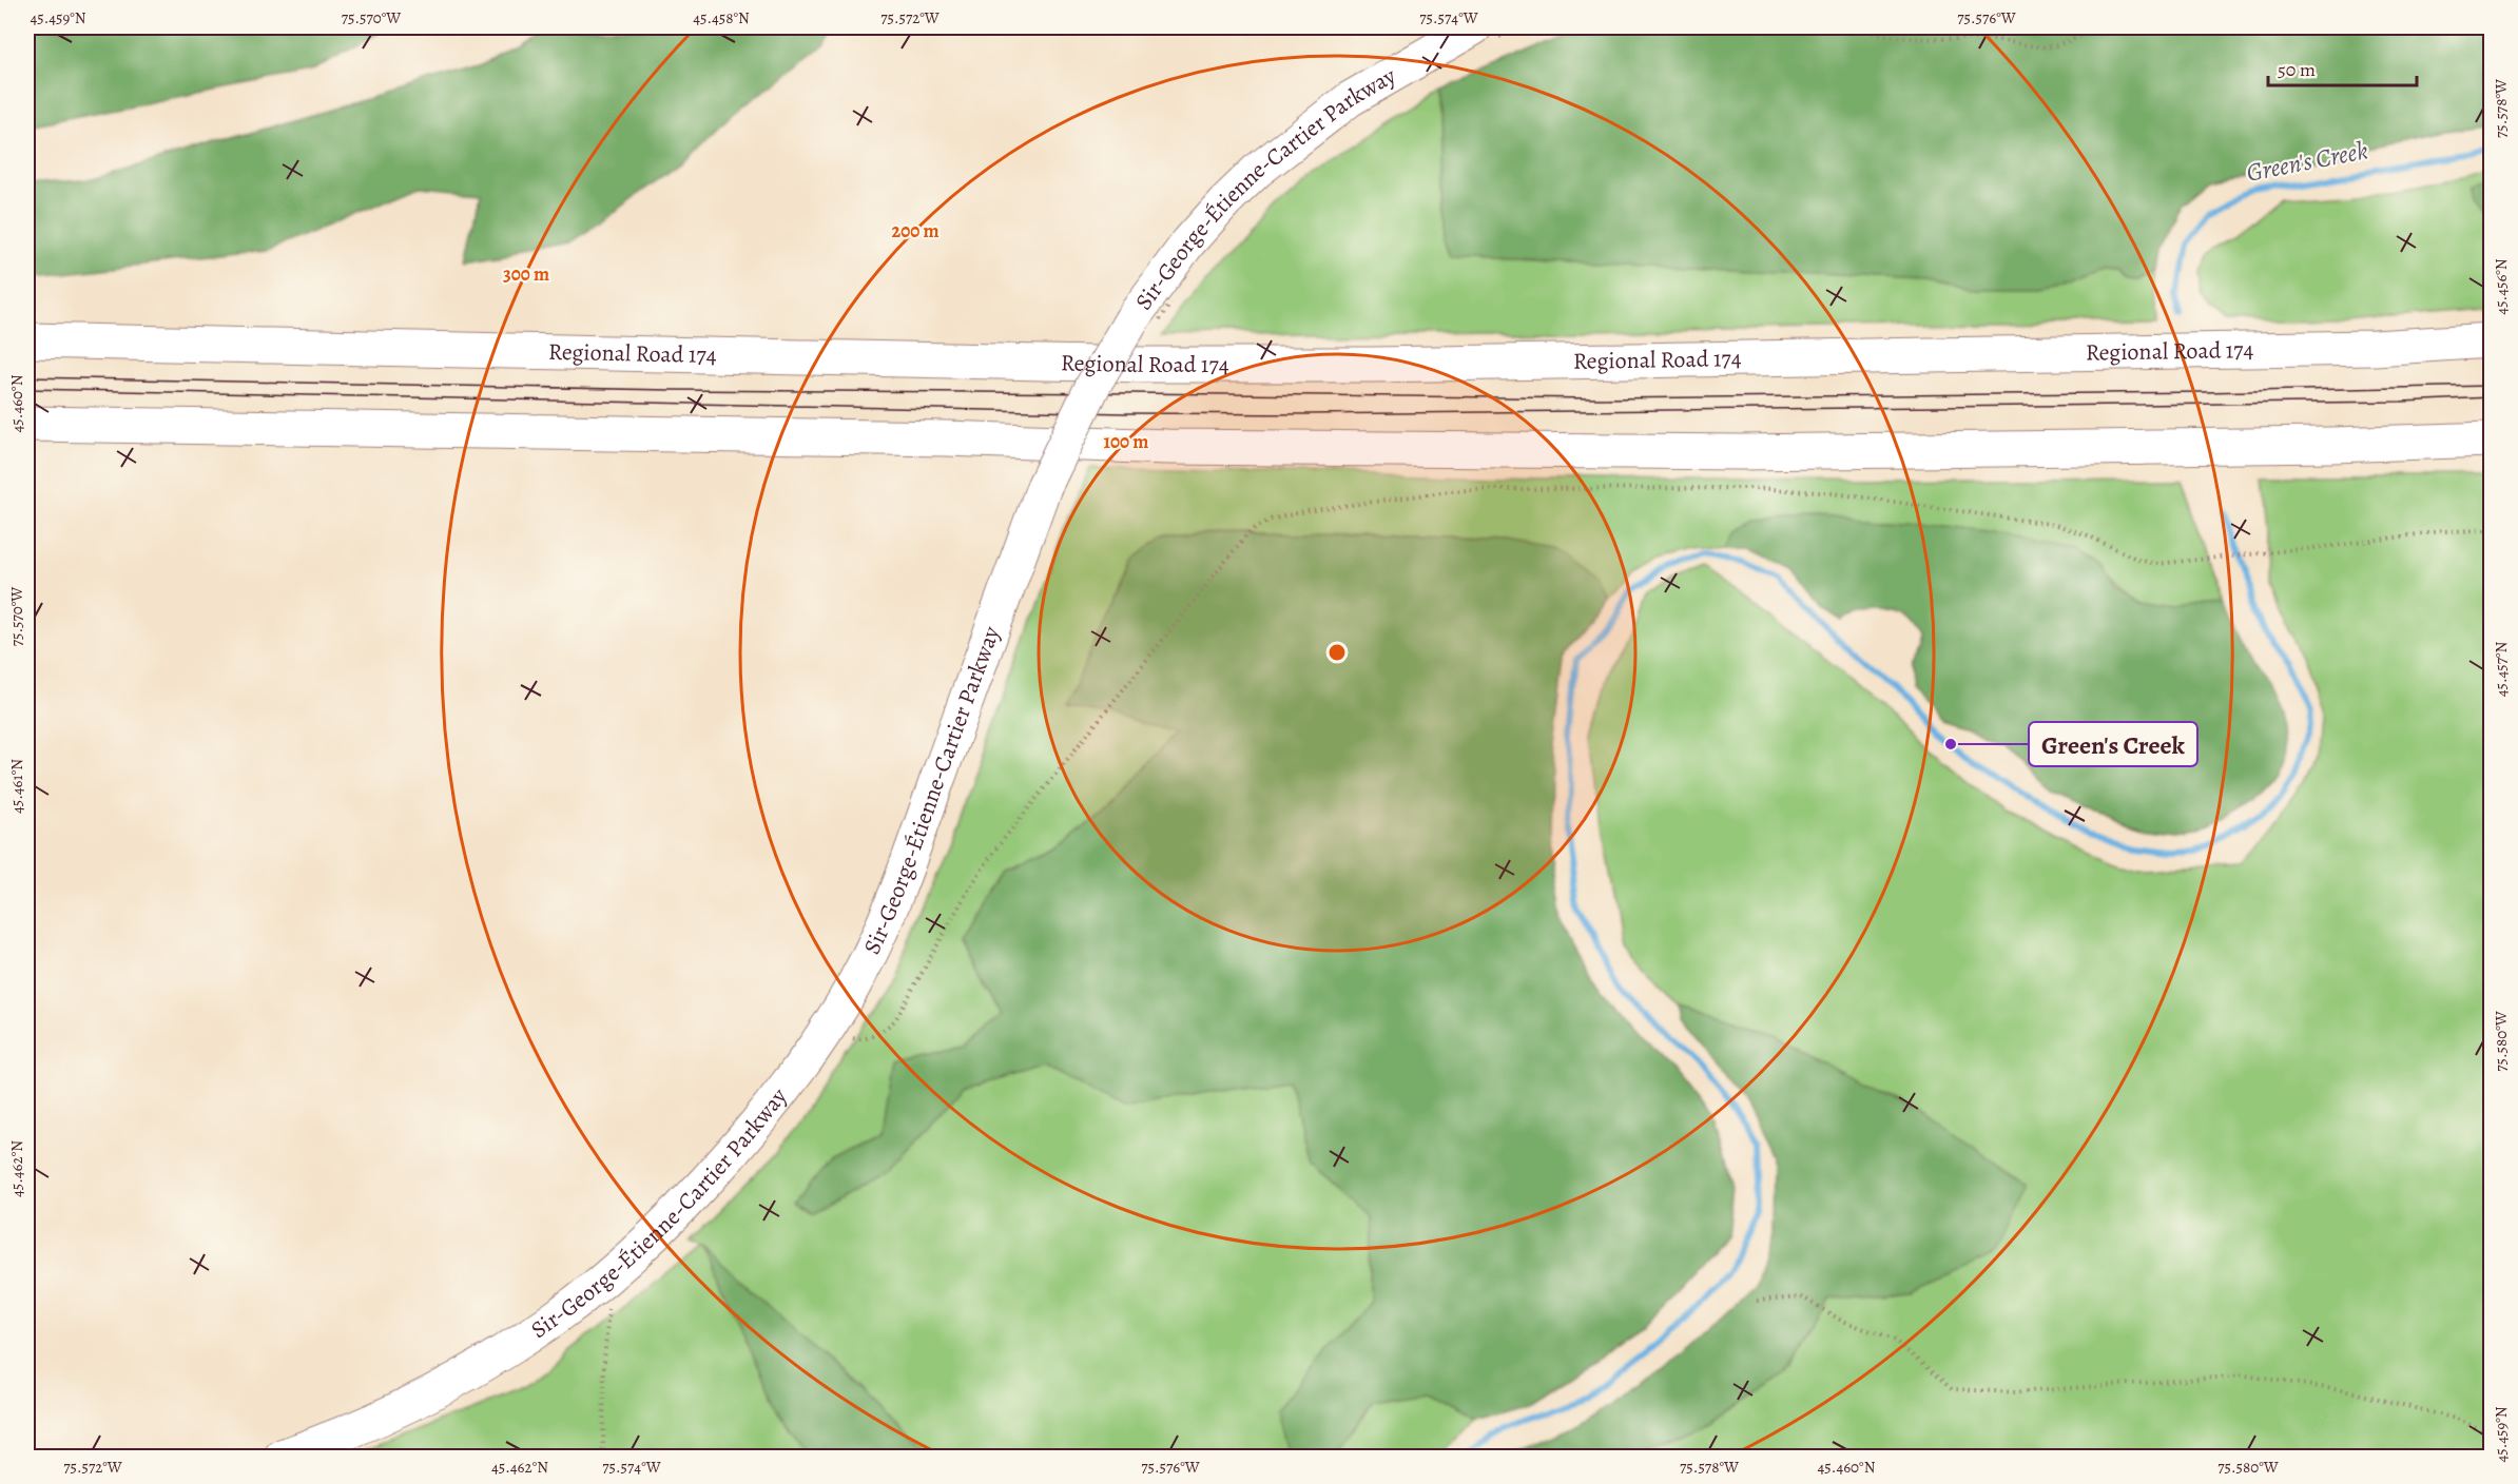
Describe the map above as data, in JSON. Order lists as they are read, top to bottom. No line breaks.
{"streets":{"main road":["Sir-George-Étienne-Cartier Parkway","Regional Road 174"]},"water":["Green's Creek"],"places":["Green's Creek"],"scale_bar":"50 m","coordinates":["45.459°N","75.570°W","45.458°N","75.572°W","75.574°W","75.576°W","75.578°W","45.456°N","45.460°N","45.457°N","45.461°N","75.580°W","45.462°N"],"rings":["200 m","300 m","100 m"]}
